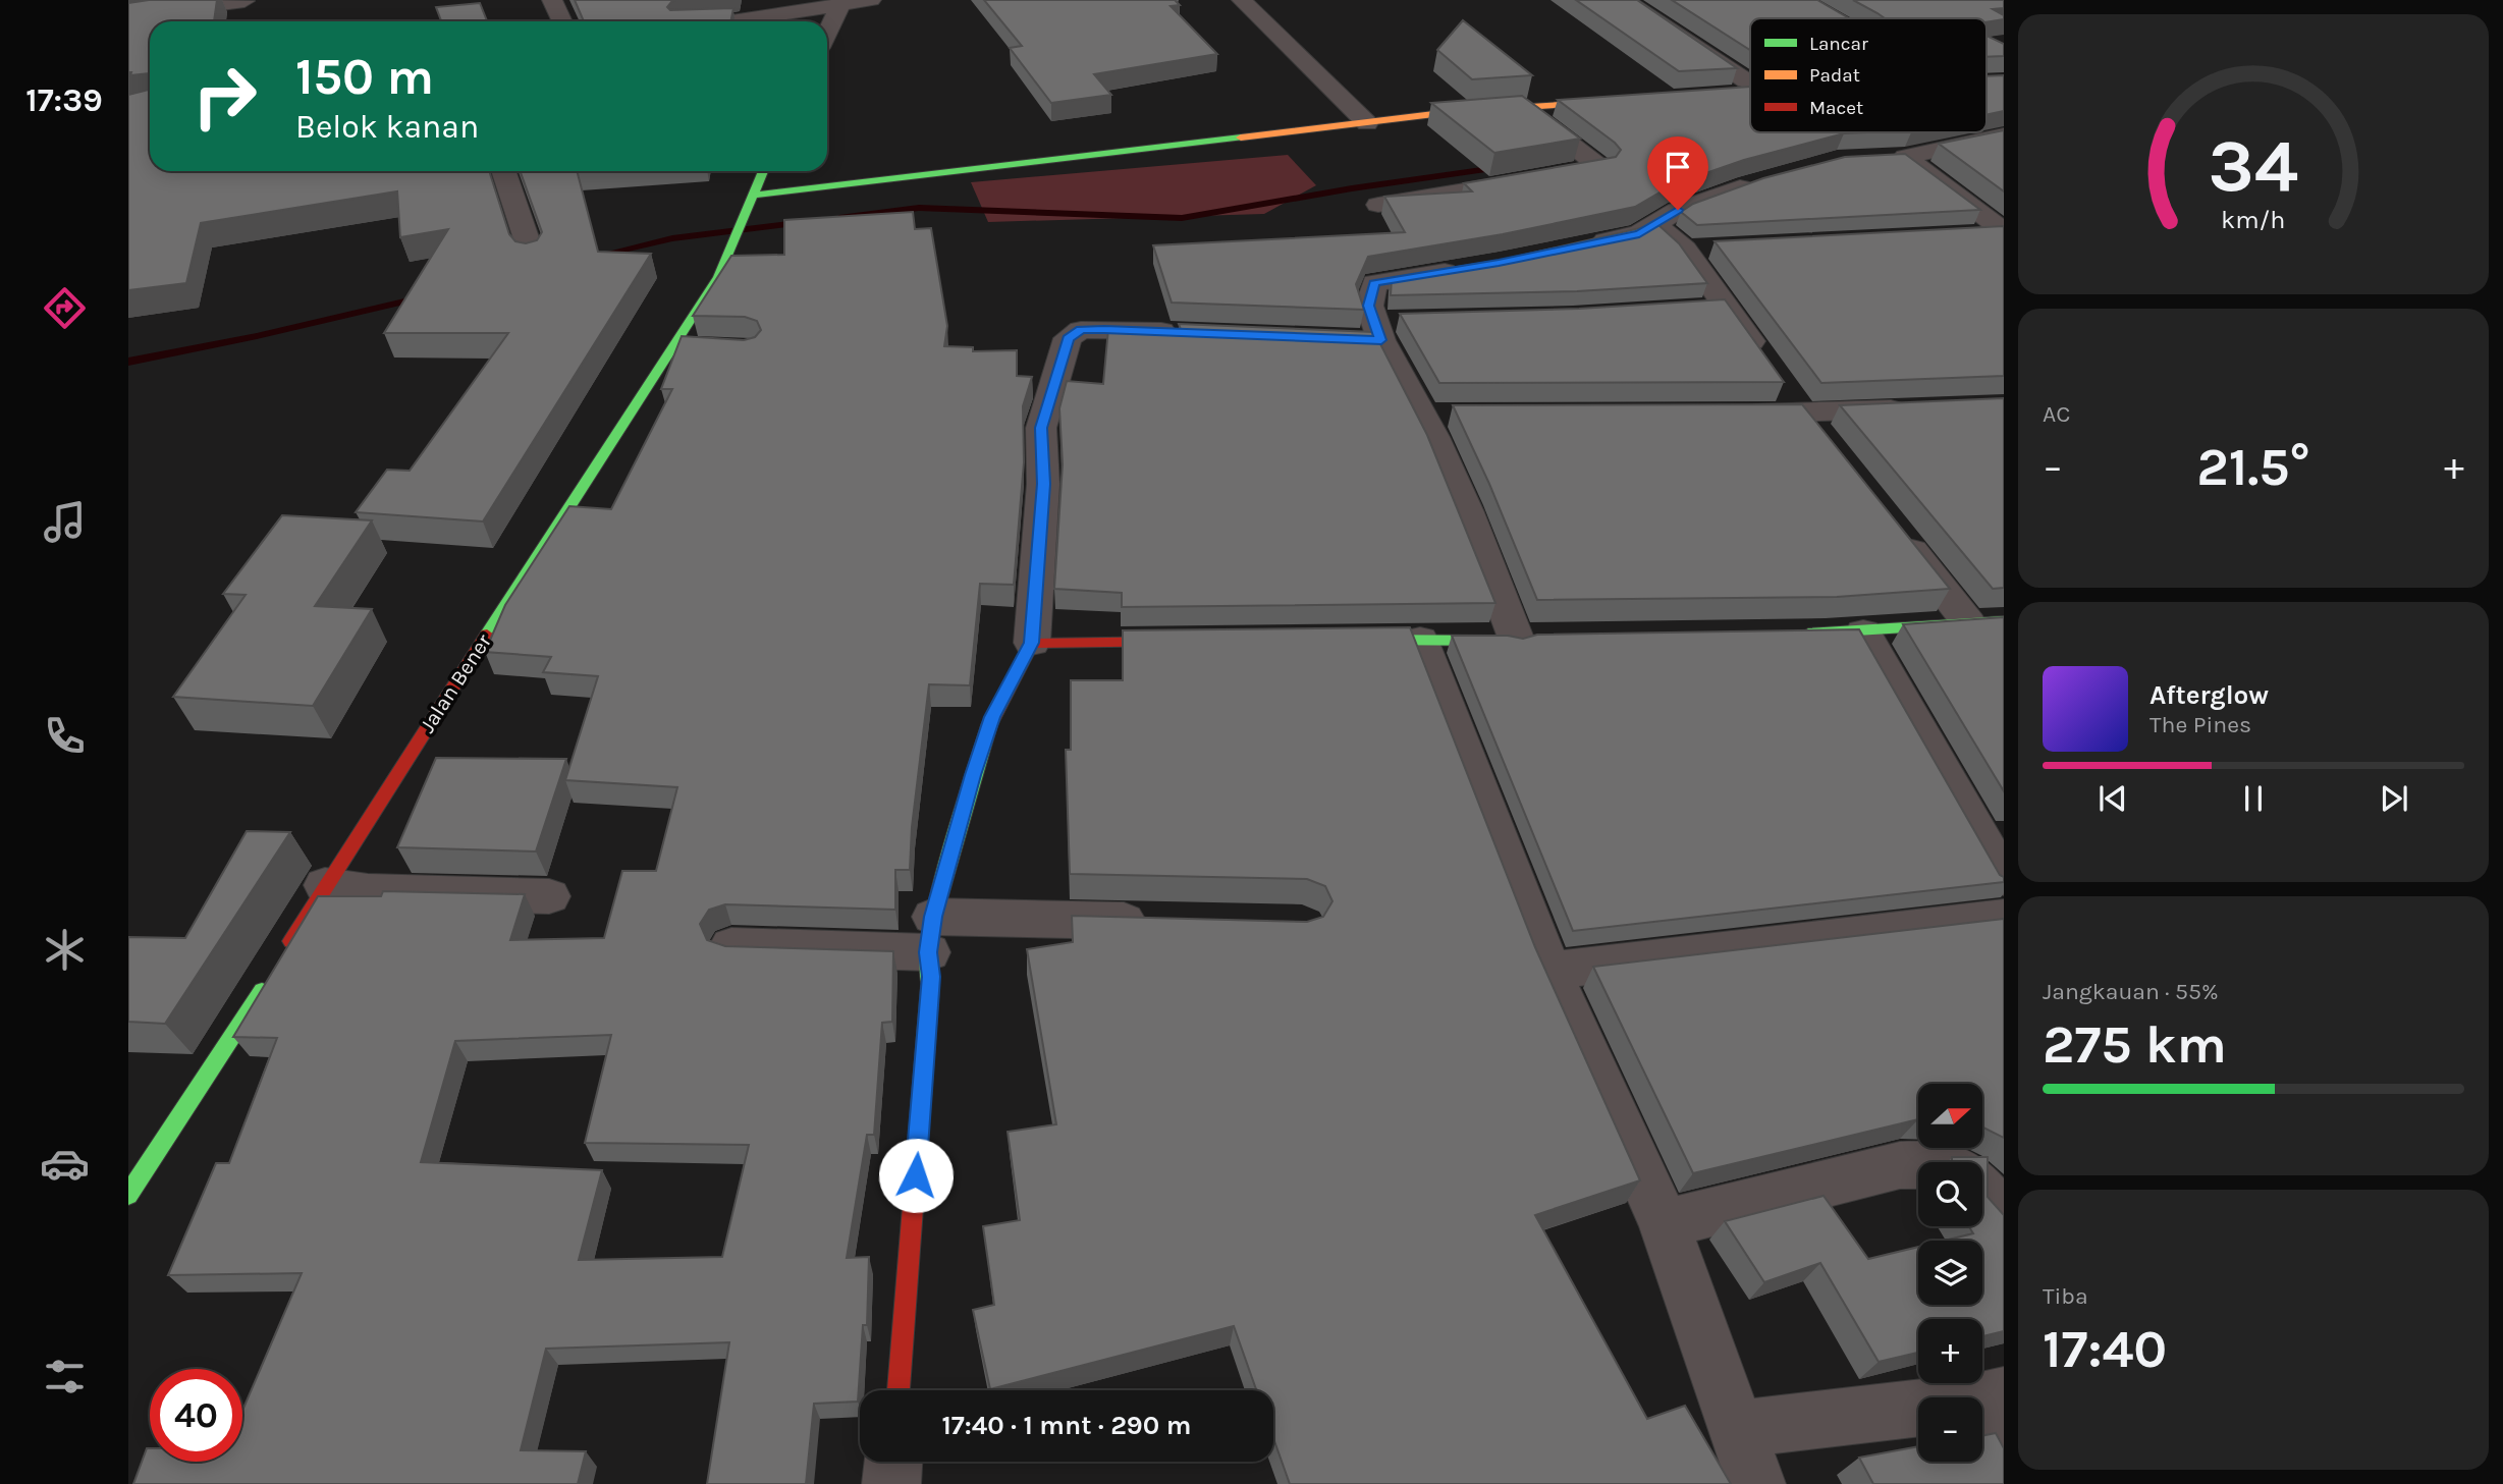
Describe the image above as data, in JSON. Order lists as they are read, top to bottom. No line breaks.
{"streets":{"street":["Jalan Bener"]},"legend":["Lancar","Padat","Macet"],"north":"right","page":{"tabs":"17:39","turn":["150 m","Belok kanan"],"tile":["AC",["Jangkauan · 55%","275 km"],["Tiba","17:40"]],"heat":["−","21.5°","+"],"song":["Afterglow","The Pines"],"map_buttons":["+","−"],"limit":"40","trip":"17:40 · 1 mnt · 290 m","gauge":["34","km/h"]}}
